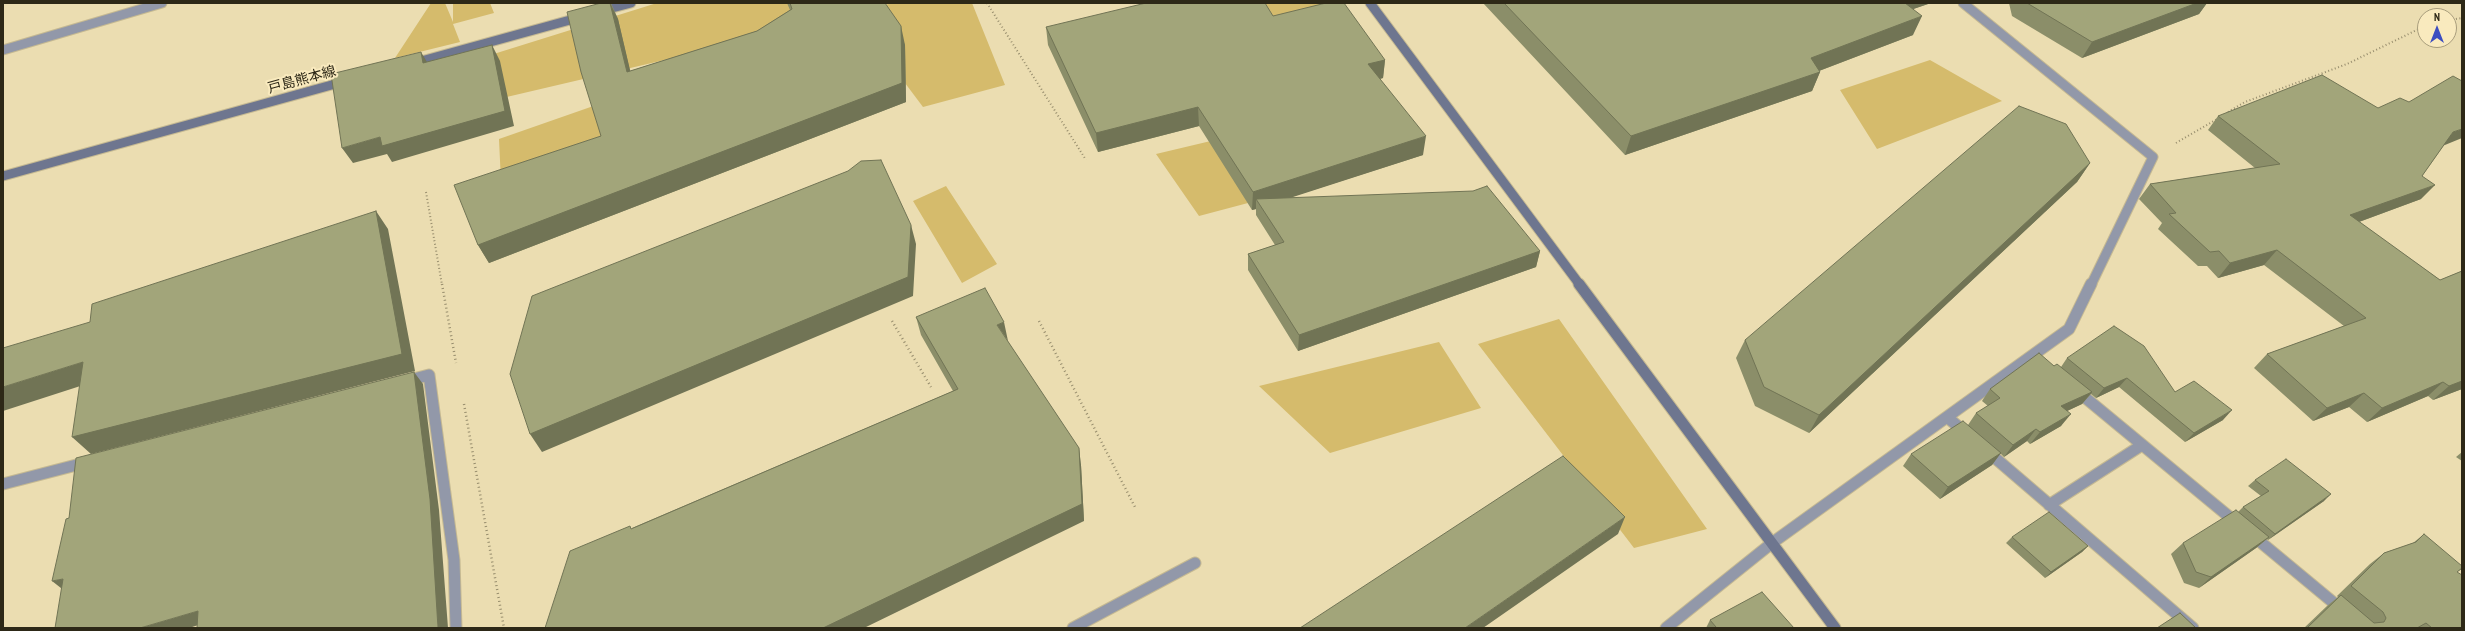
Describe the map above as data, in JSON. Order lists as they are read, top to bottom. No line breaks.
{"streets":{"street":["戸島熊本線"]},"north":"top"}
